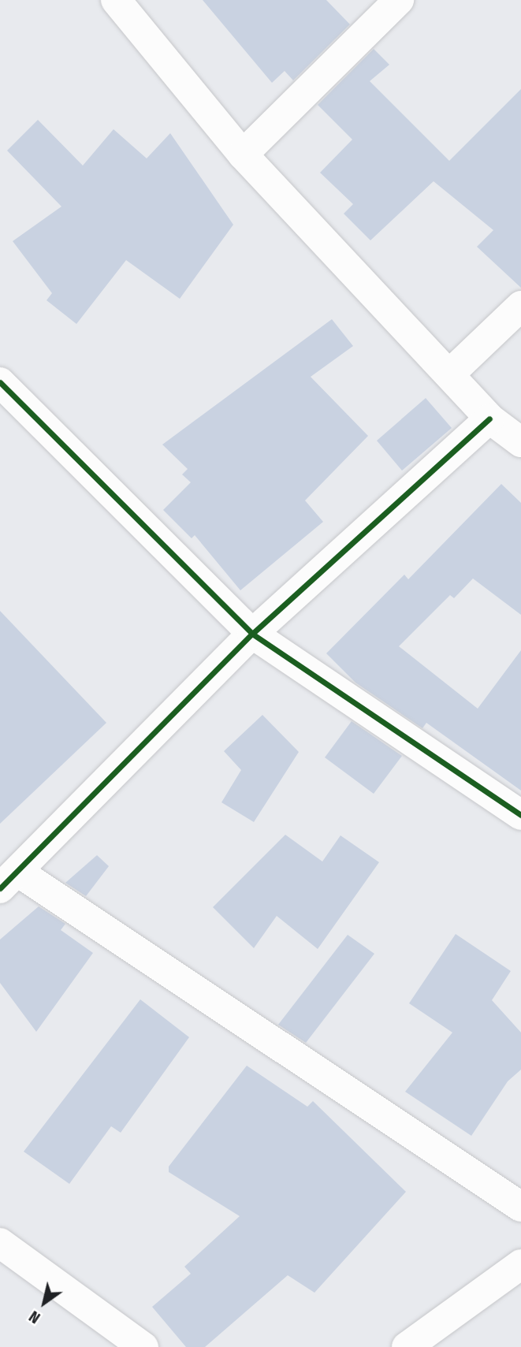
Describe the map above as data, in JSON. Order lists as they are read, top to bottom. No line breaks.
{"north":"bottom left"}
